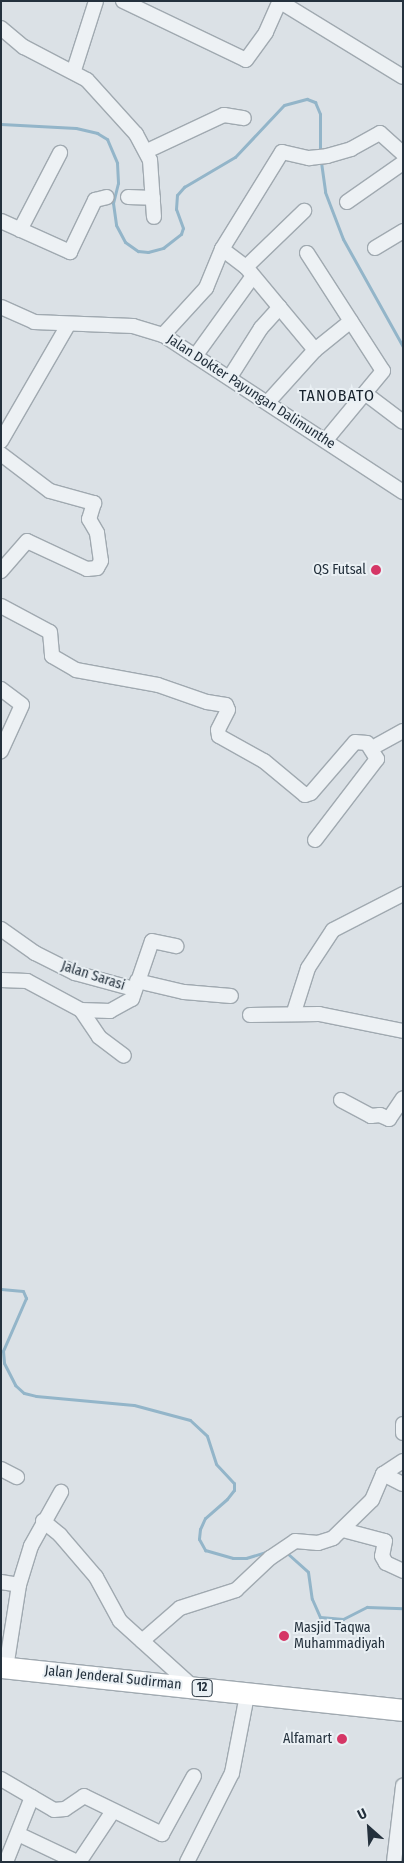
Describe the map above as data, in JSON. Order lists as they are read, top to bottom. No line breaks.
{"streets":{"highway":["Jalan Jenderal Sudirman","12"],"street":["Jalan Dokter Payungan Dalimunthe","Jalan Sarasi"]},"districts":["TANOBATO"],"places":["QS Futsal","Masjid Taqwa Muhammadiyah","Alfamart"],"north":"top left"}
